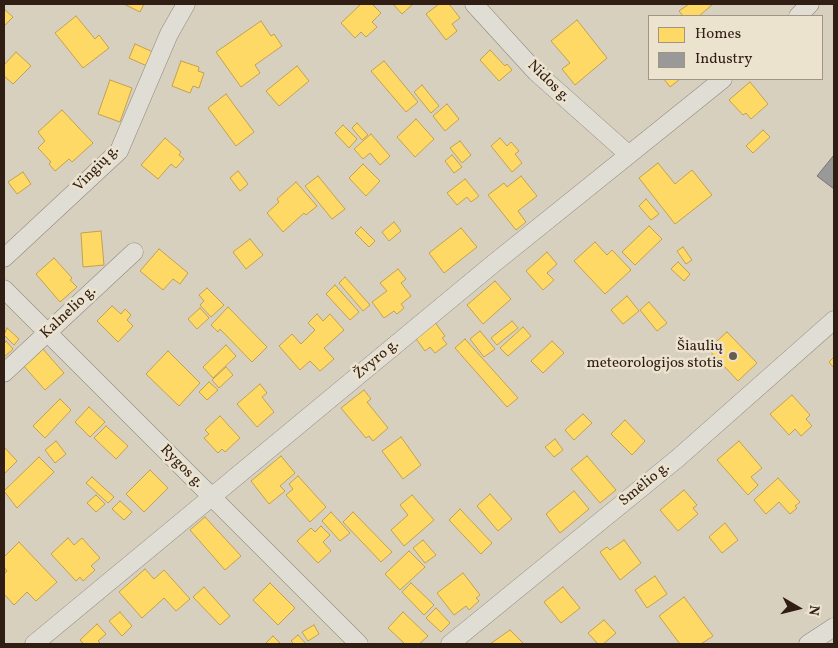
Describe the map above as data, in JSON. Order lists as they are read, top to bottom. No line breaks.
{"streets":{"street":["Nidos g.","Vingių g.","Kalnelio g.","Žvyro g.","Rygos g.","Smėlio g."]},"crossings":[["Nidos g.","Žvyro g."],["Kalnelio g.","Rygos g."],["Žvyro g.","Rygos g."]],"places":["Šiaulių meteorologijos stotis"],"legend":["Homes","Industry"],"north":"right"}
